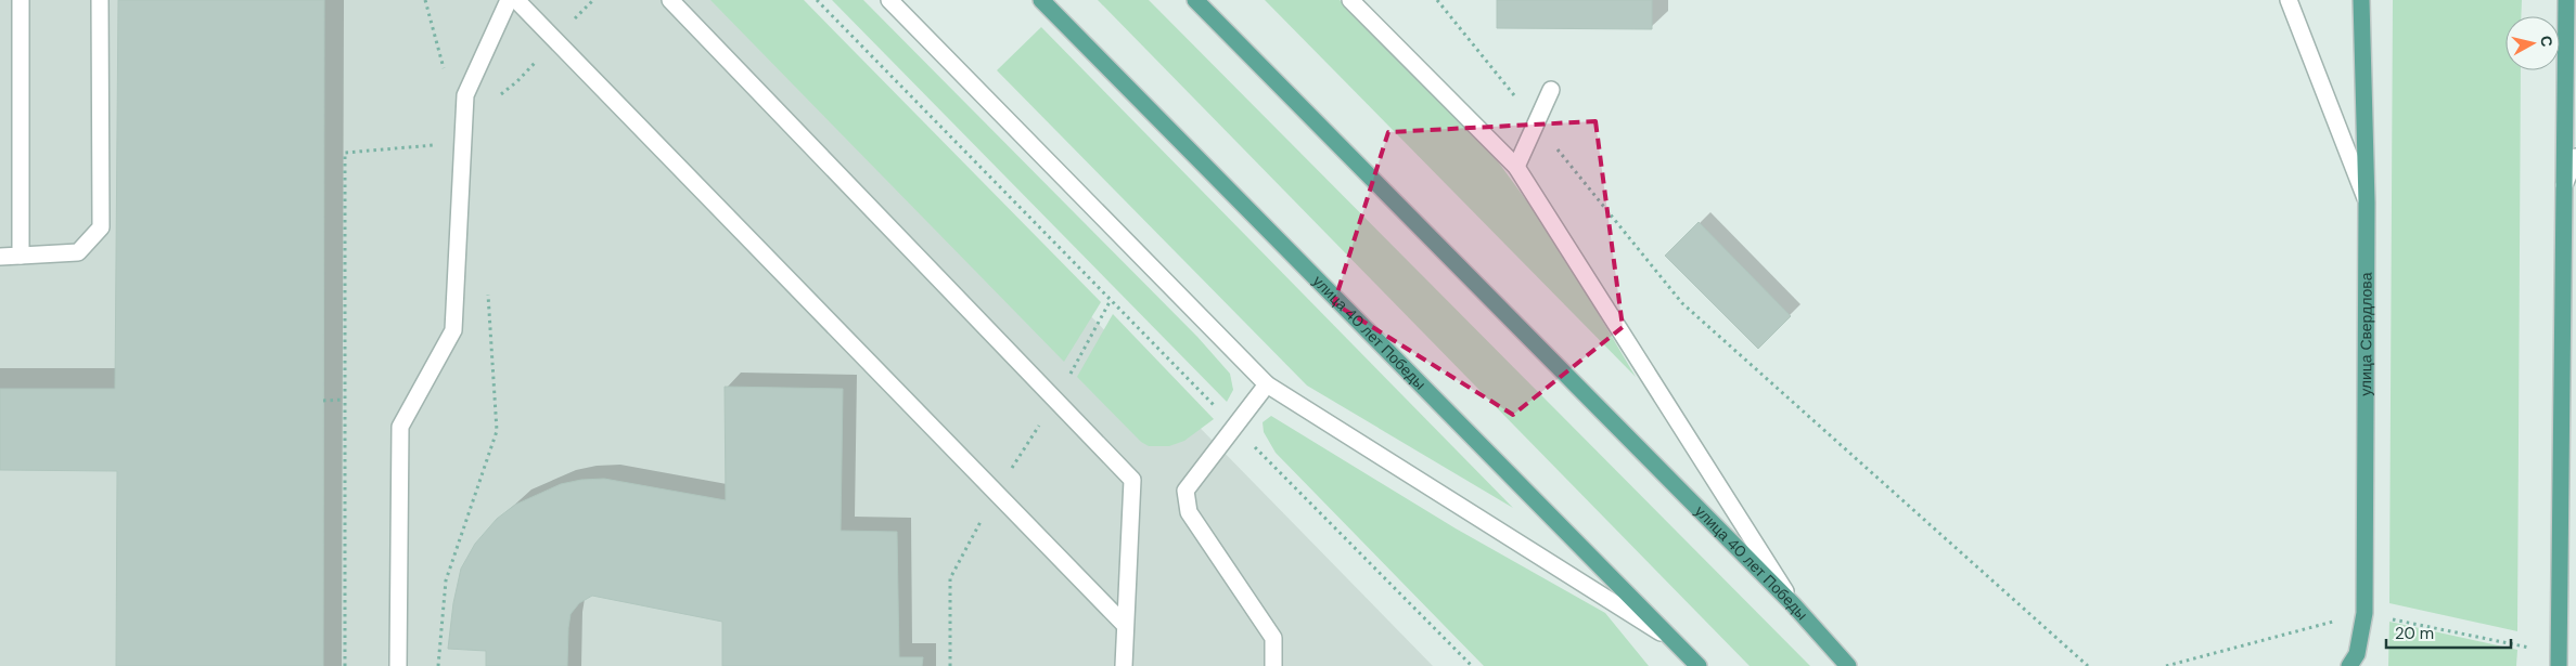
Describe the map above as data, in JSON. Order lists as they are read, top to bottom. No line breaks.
{"streets":{"main road":["улица 40 лет Победы","улица Свердлова"]},"scale_bar":"20 m","north":"right"}
